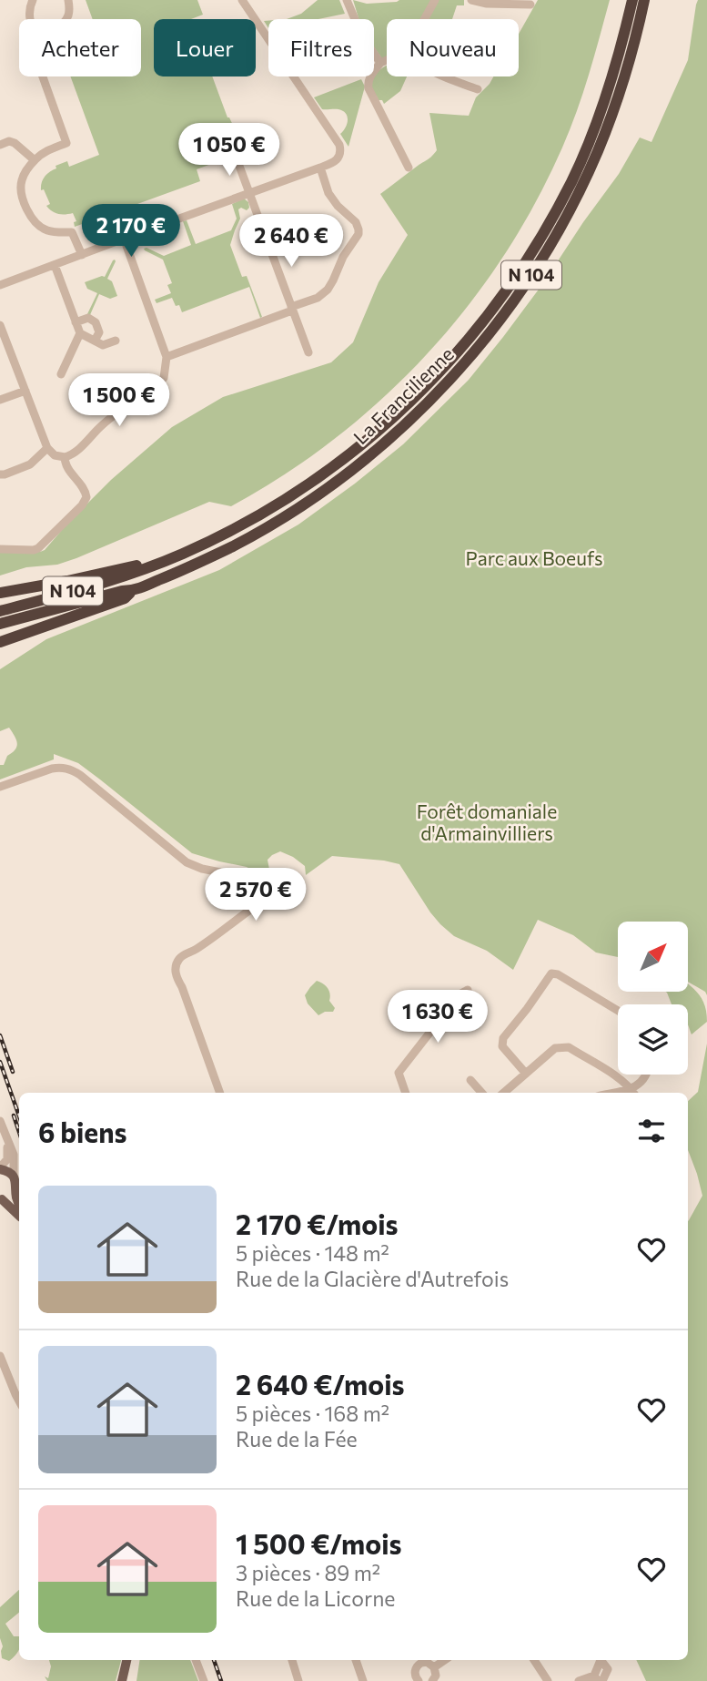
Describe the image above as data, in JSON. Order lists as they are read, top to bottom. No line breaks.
{"streets":{"highway":["N 104","La Francilienne"]},"parks":["Parc aux Boeufs","Forêt domaniale d'Armainvilliers"],"north":"top right","page":{"chip":["Acheter","Louer","Filtres","Nouveau"],"price":["1 050 €","2 170 €","2 640 €","1 500 €","2 570 €","1 630 €"],"heading":"6 biens","list":[{"name":"2 170 €/mois","note":"5 pièces · 148 m² · Rue de la Glacière d'Autrefois"},{"name":"2 640 €/mois","note":"5 pièces · 168 m² · Rue de la Fée"},{"name":"1 500 €/mois","note":"3 pièces · 89 m² · Rue de la Licorne"}]}}
